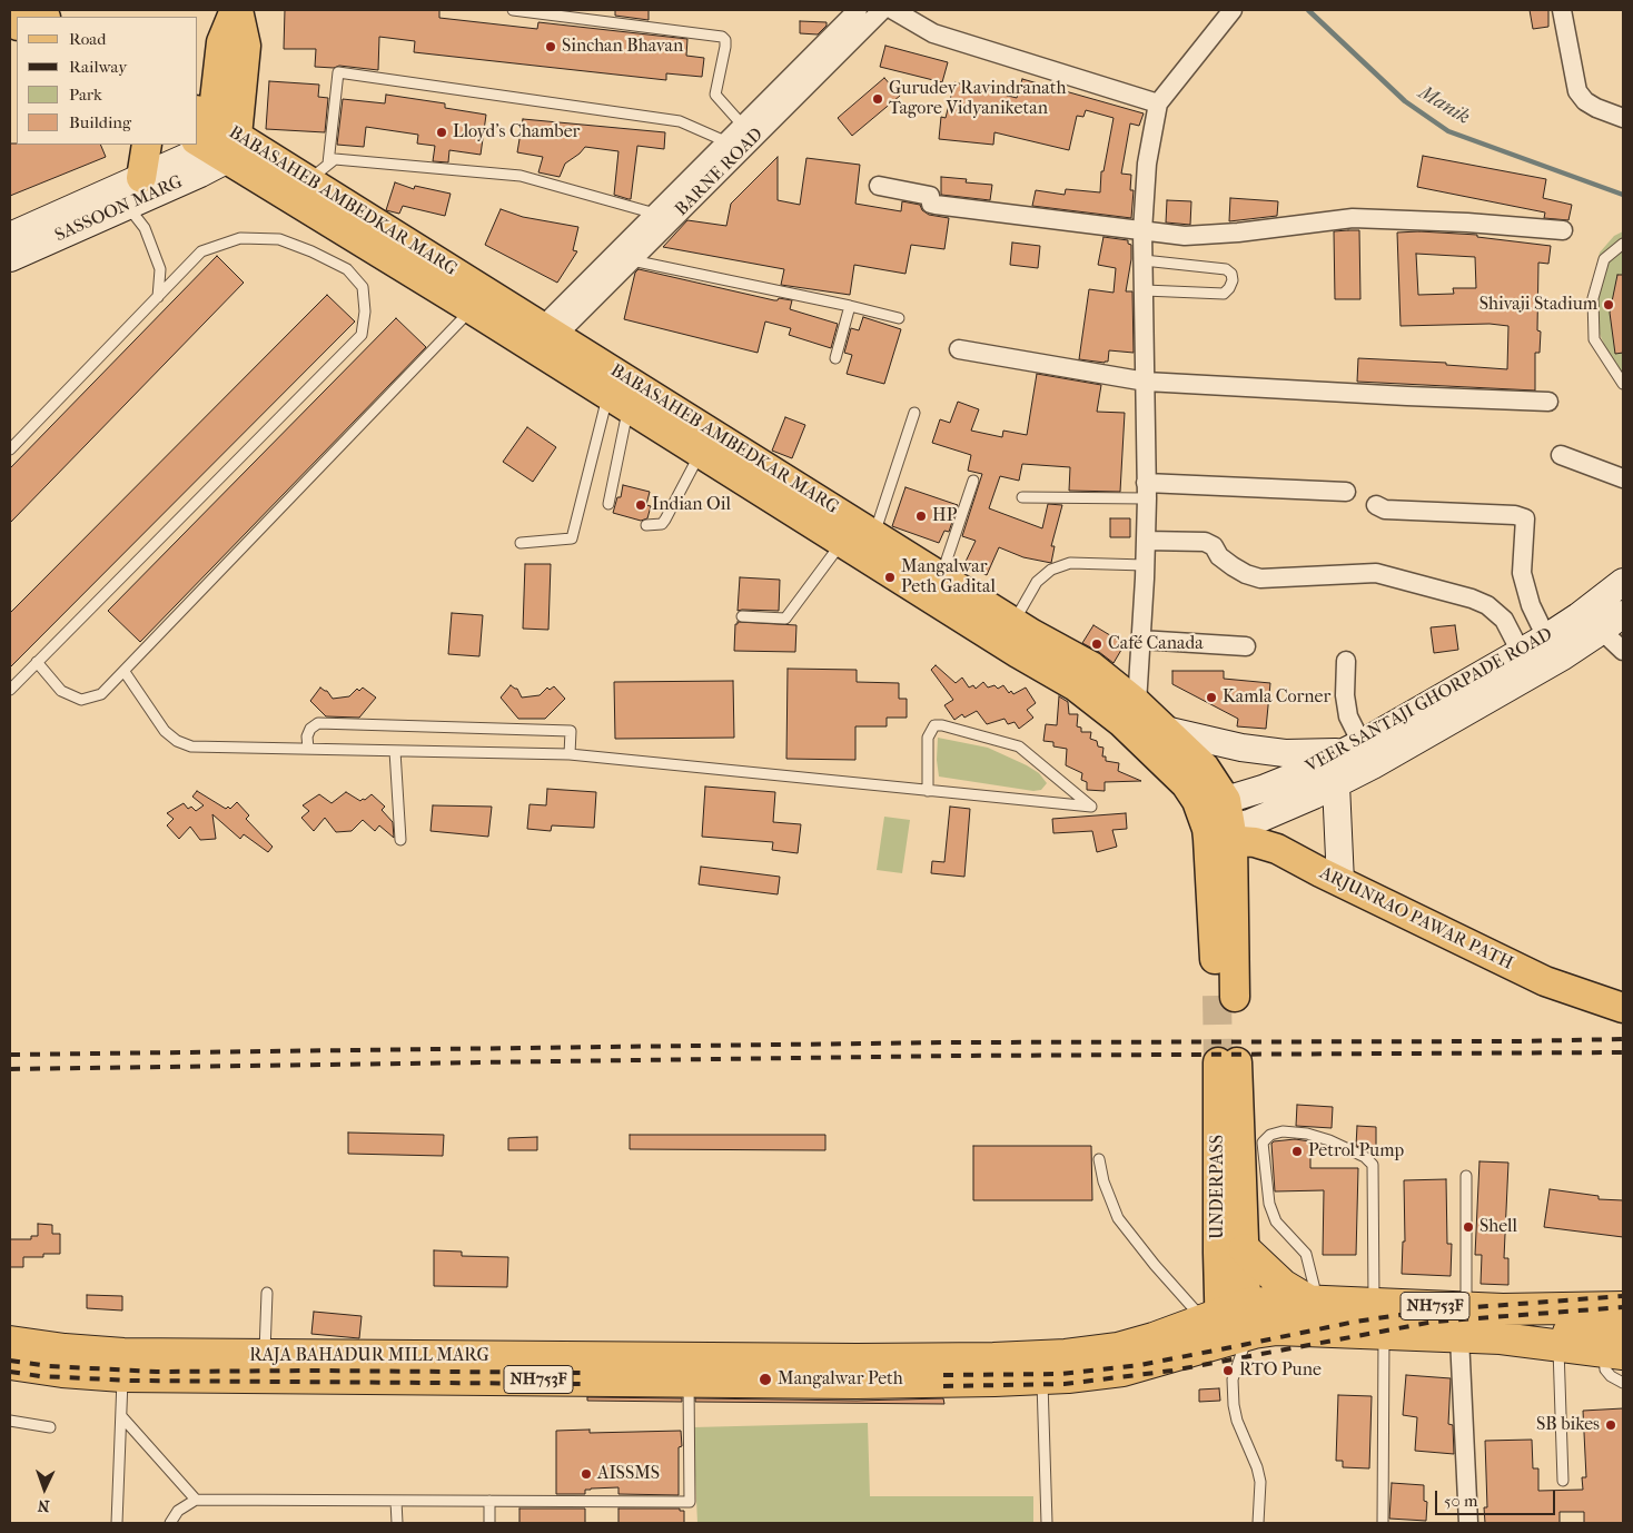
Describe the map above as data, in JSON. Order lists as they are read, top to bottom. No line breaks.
{"streets":{"highway":["NH753F","RAJA BAHADUR MILL MARG"],"main road":["BABASAHEB AMBEDKAR MARG","SASSOON MARG","VEER SANTAJI GHORPADE ROAD","ARJUNRAO PAWAR PATH","UNDERPASS"],"street":["BARNE ROAD"]},"crossings":[["BARNE ROAD","BABASAHEB AMBEDKAR MARG"],["BABASAHEB AMBEDKAR MARG","SASSOON MARG"],["BABASAHEB AMBEDKAR MARG","VEER SANTAJI GHORPADE ROAD"],["BABASAHEB AMBEDKAR MARG","ARJUNRAO PAWAR PATH"],["VEER SANTAJI GHORPADE ROAD","ARJUNRAO PAWAR PATH"],["UNDERPASS","RAJA BAHADUR MILL MARG"]],"water":["Manik"],"places":["Sinchan Bhavan","Gurudev Ravindranath Tagore Vidyaniketan","Lloyd's Chamber","Shivaji Stadium","Indian Oil","HP","Mangalwar Peth Gadital","Café Canada","Kamla Corner","Petrol Pump","Shell","RTO Pune","Mangalwar Peth","SB bikes","AISSMS"],"legend":["Road","Railway","Park","Building"],"scale_bar":"50 m","north":"bottom"}
